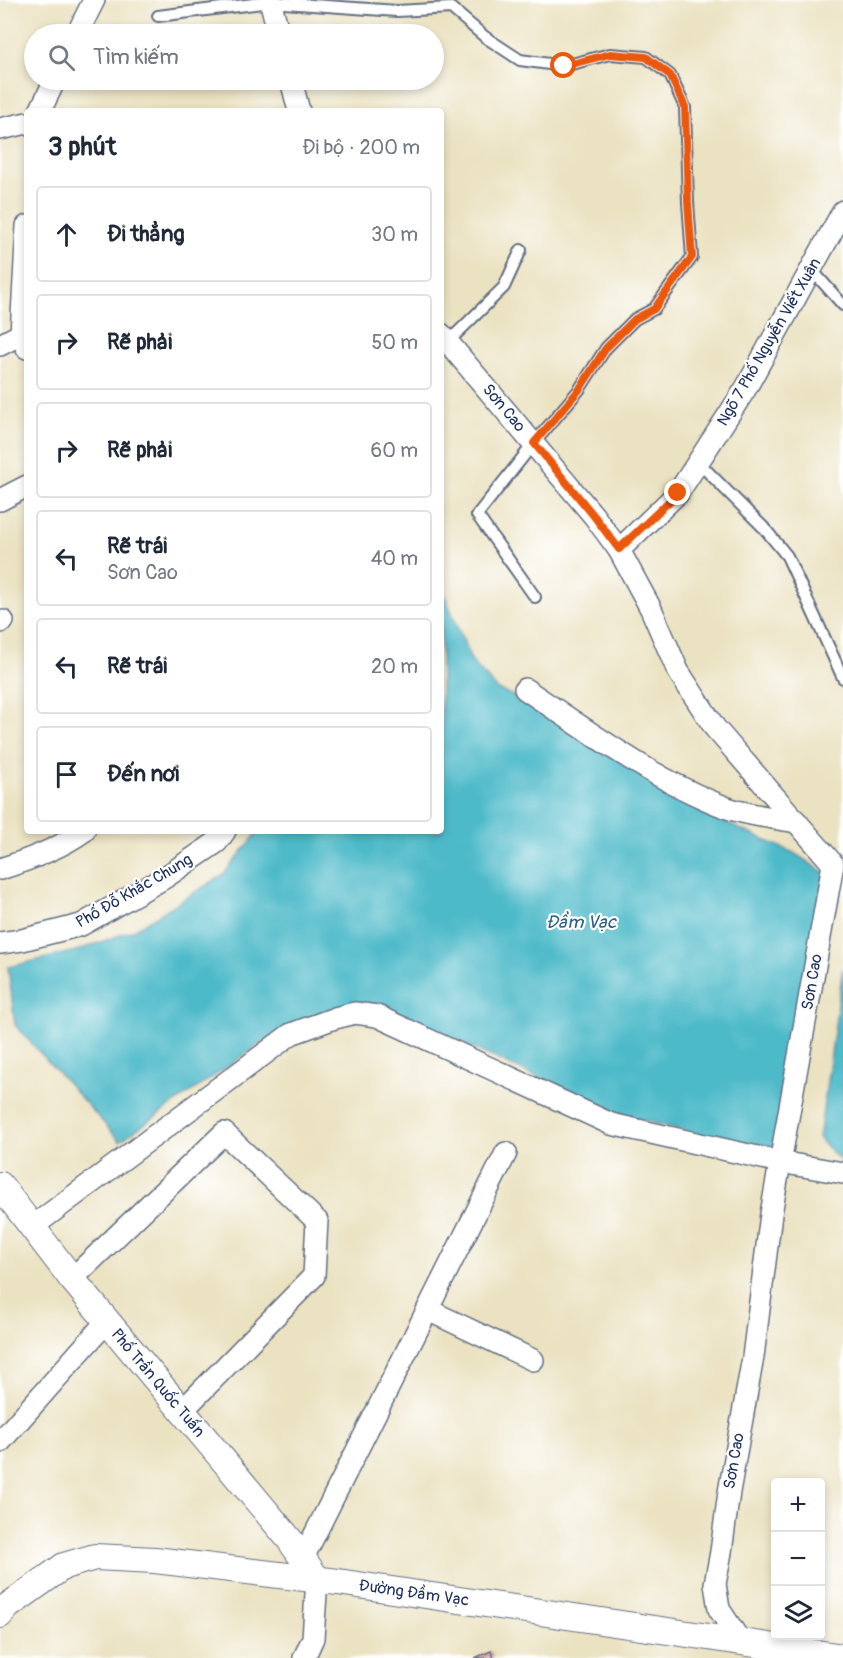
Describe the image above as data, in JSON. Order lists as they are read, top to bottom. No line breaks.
{"streets":{"street":["Ngõ 7 Phố Nguyễn Viết Xuân","Sơn Cao","Phố Đỗ Khắc Chung","Phố Trần Quốc Tuấn","Đường Đầm Vạc"]},"crossings":[["Ngõ 7 Phố Nguyễn Viết Xuân","Sơn Cao"],["Sơn Cao","Đường Đầm Vạc"],["Phố Trần Quốc Tuấn","Đường Đầm Vạc"]],"water":["Đầm Vạc"],"page":{"search":"Tìm kiếm","heading":["3 phút","Đi bộ · 200 m"],"list":[["Đi thẳng","30 m"],["Rẽ phải","50 m"],["Rẽ phải","60 m"],["Rẽ trái","Sơn Cao","40 m"],["Rẽ trái","20 m"],"Đến nơi"],"map_buttons":["+","−"]}}
